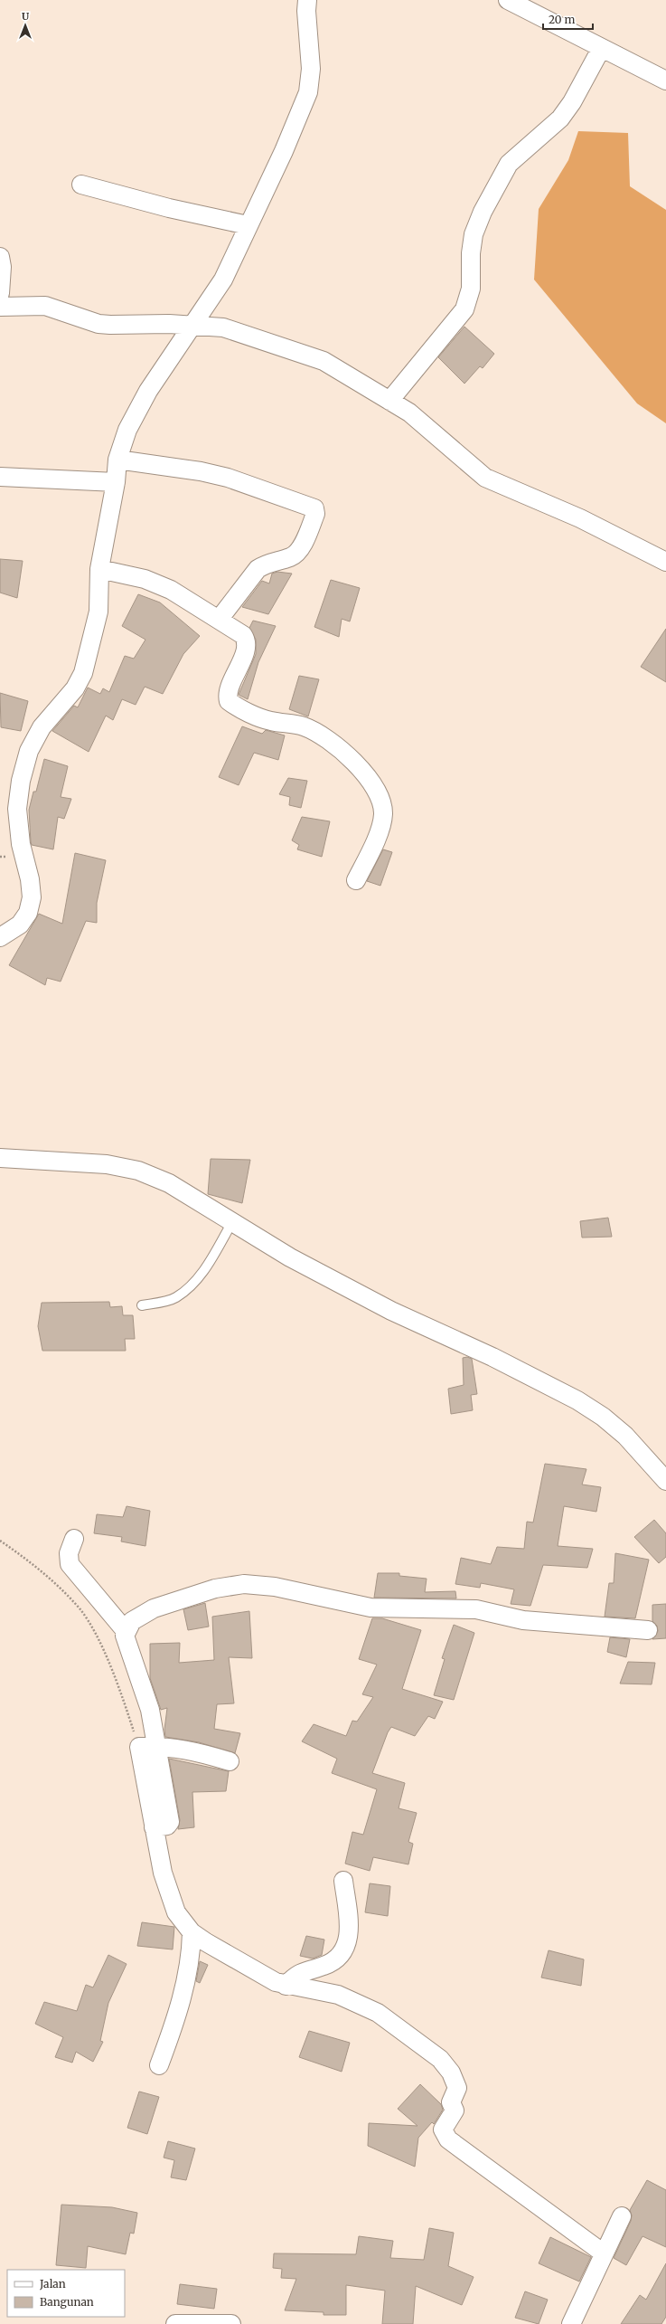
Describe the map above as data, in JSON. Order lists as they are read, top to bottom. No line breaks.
{"legend":["Jalan","Bangunan"],"scale_bar":"20 m","north":"top"}
